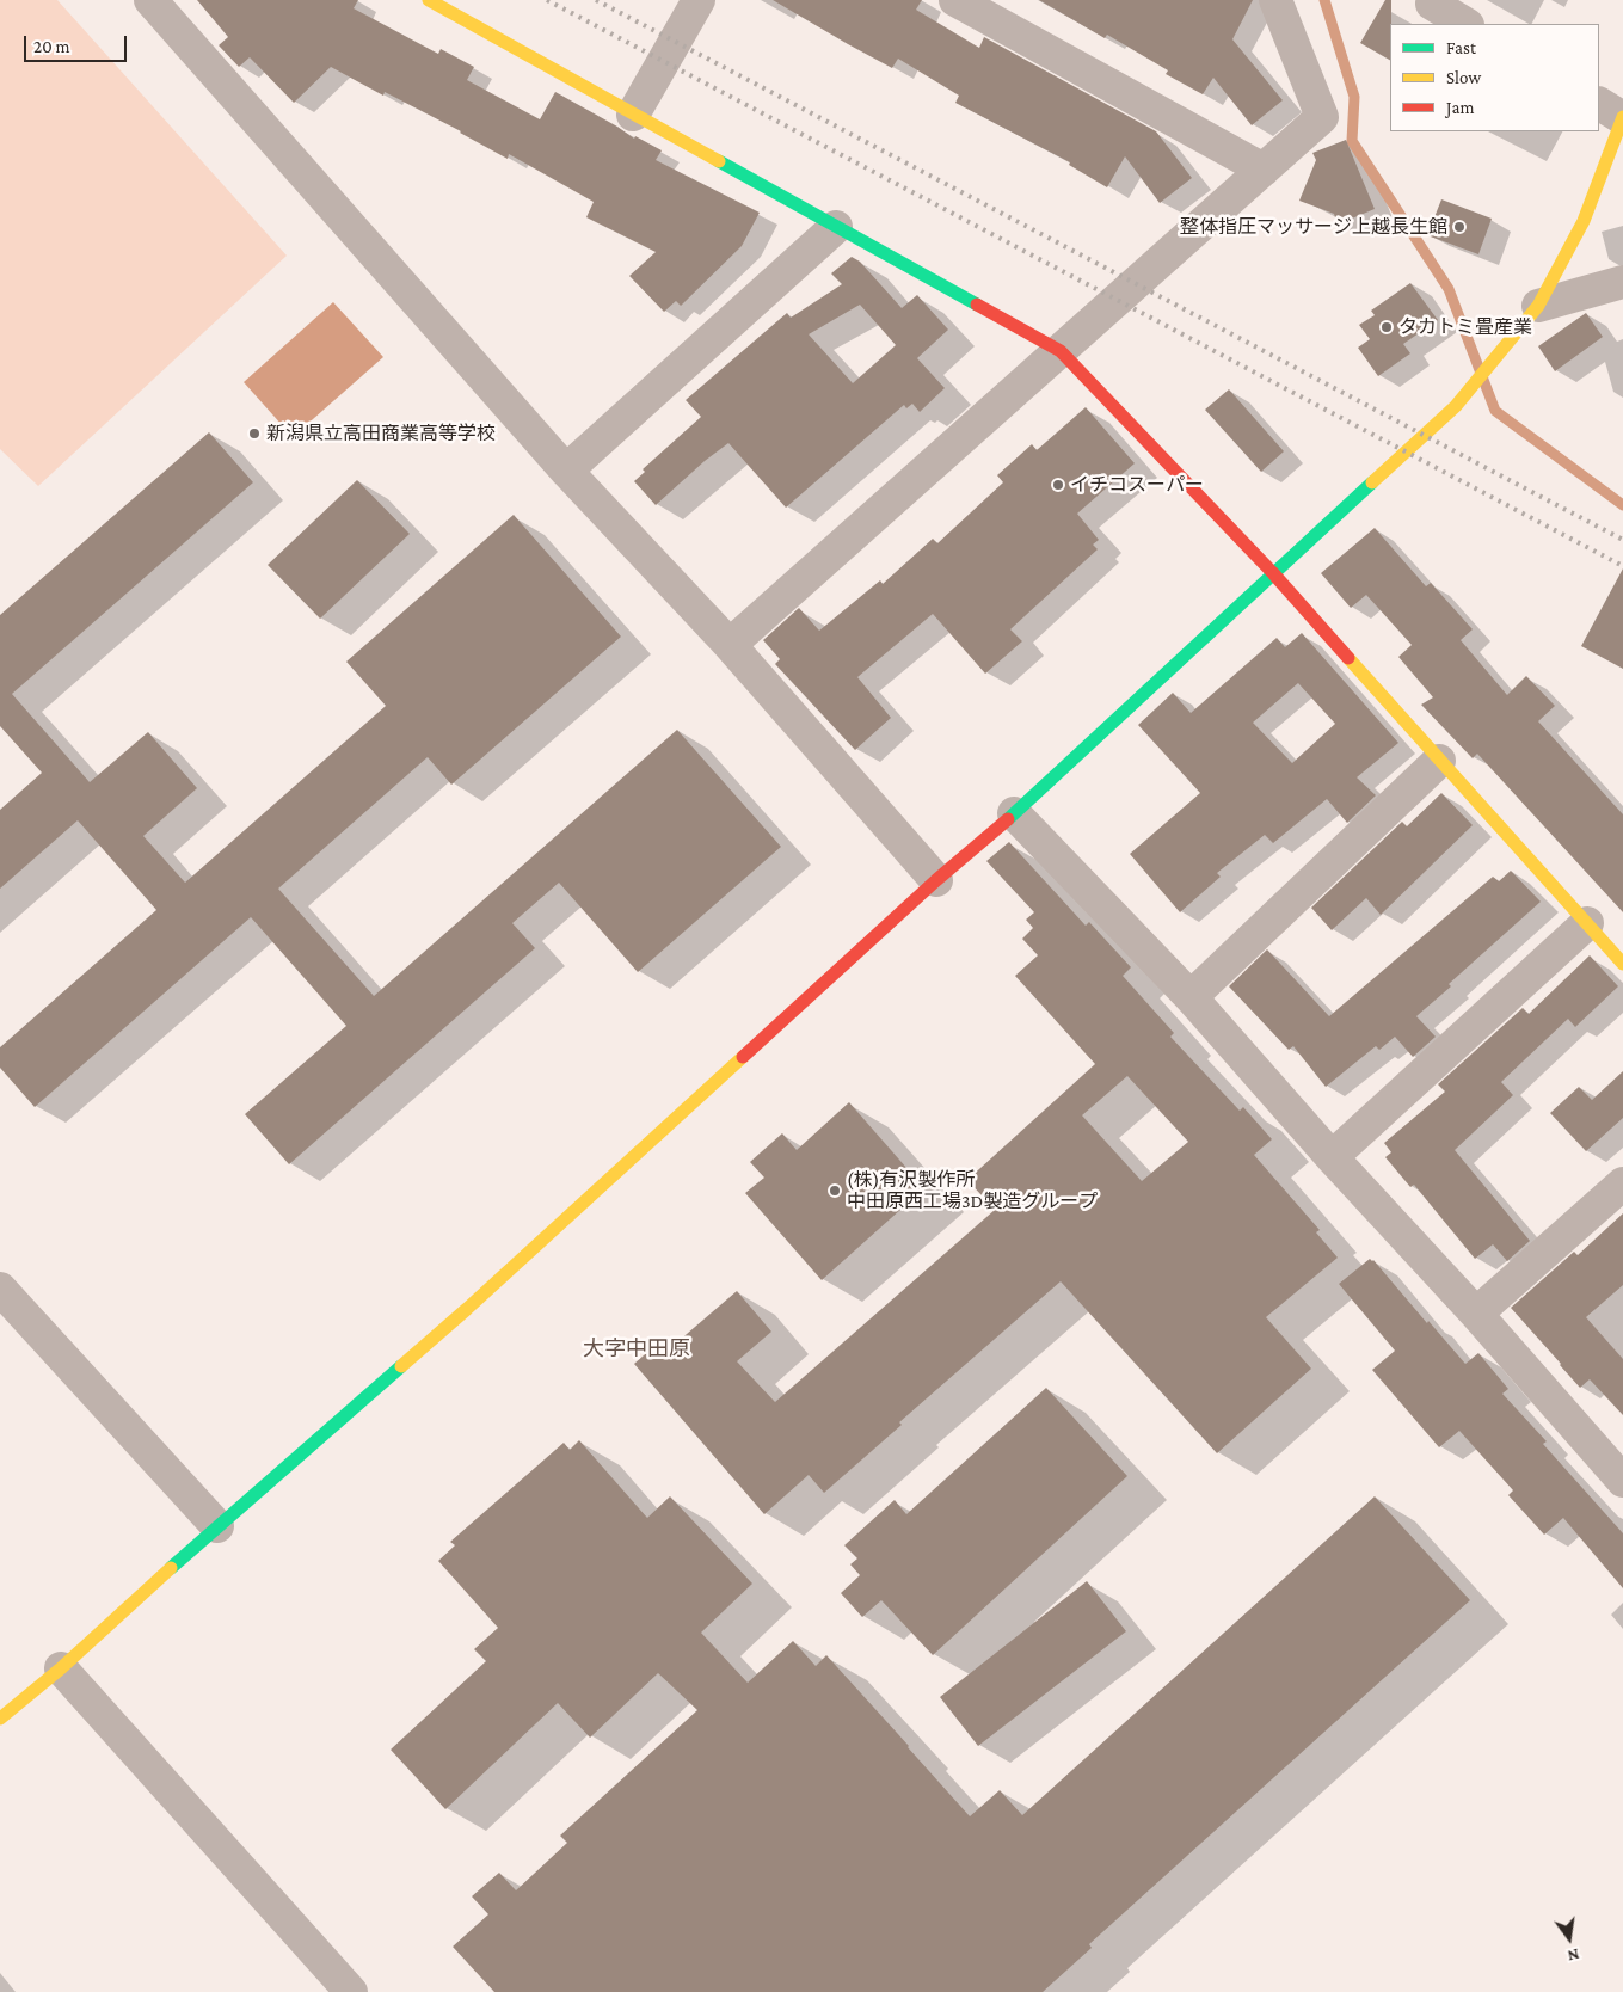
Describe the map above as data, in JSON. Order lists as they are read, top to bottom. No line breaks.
{"districts":["大字中田原"],"places":["整体指圧マッサージ上越長生館","タカトミ畳産業","新潟県立高田商業高等学校","イチコスーパー","(株)有沢製作所 中田原西工場3D製造グループ"],"legend":["Fast","Slow","Jam"],"scale_bar":"20 m","north":"bottom"}
